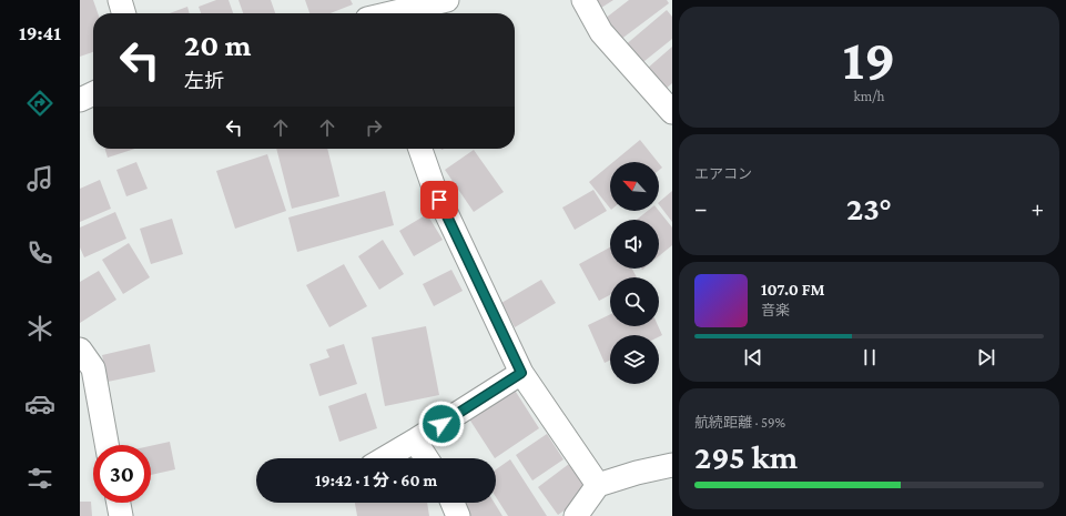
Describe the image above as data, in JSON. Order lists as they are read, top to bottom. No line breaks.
{"north":"top left","page":{"tabs":"19:41","tile":[["19","km/h"],"エアコン",["航続距離 · 59%","295 km"]],"turn":["20 m","左折"],"heat":["−","23°","+"],"song":["107.0 FM","音楽"],"limit":"30","trip":"19:42 · 1 分 · 60 m"}}
